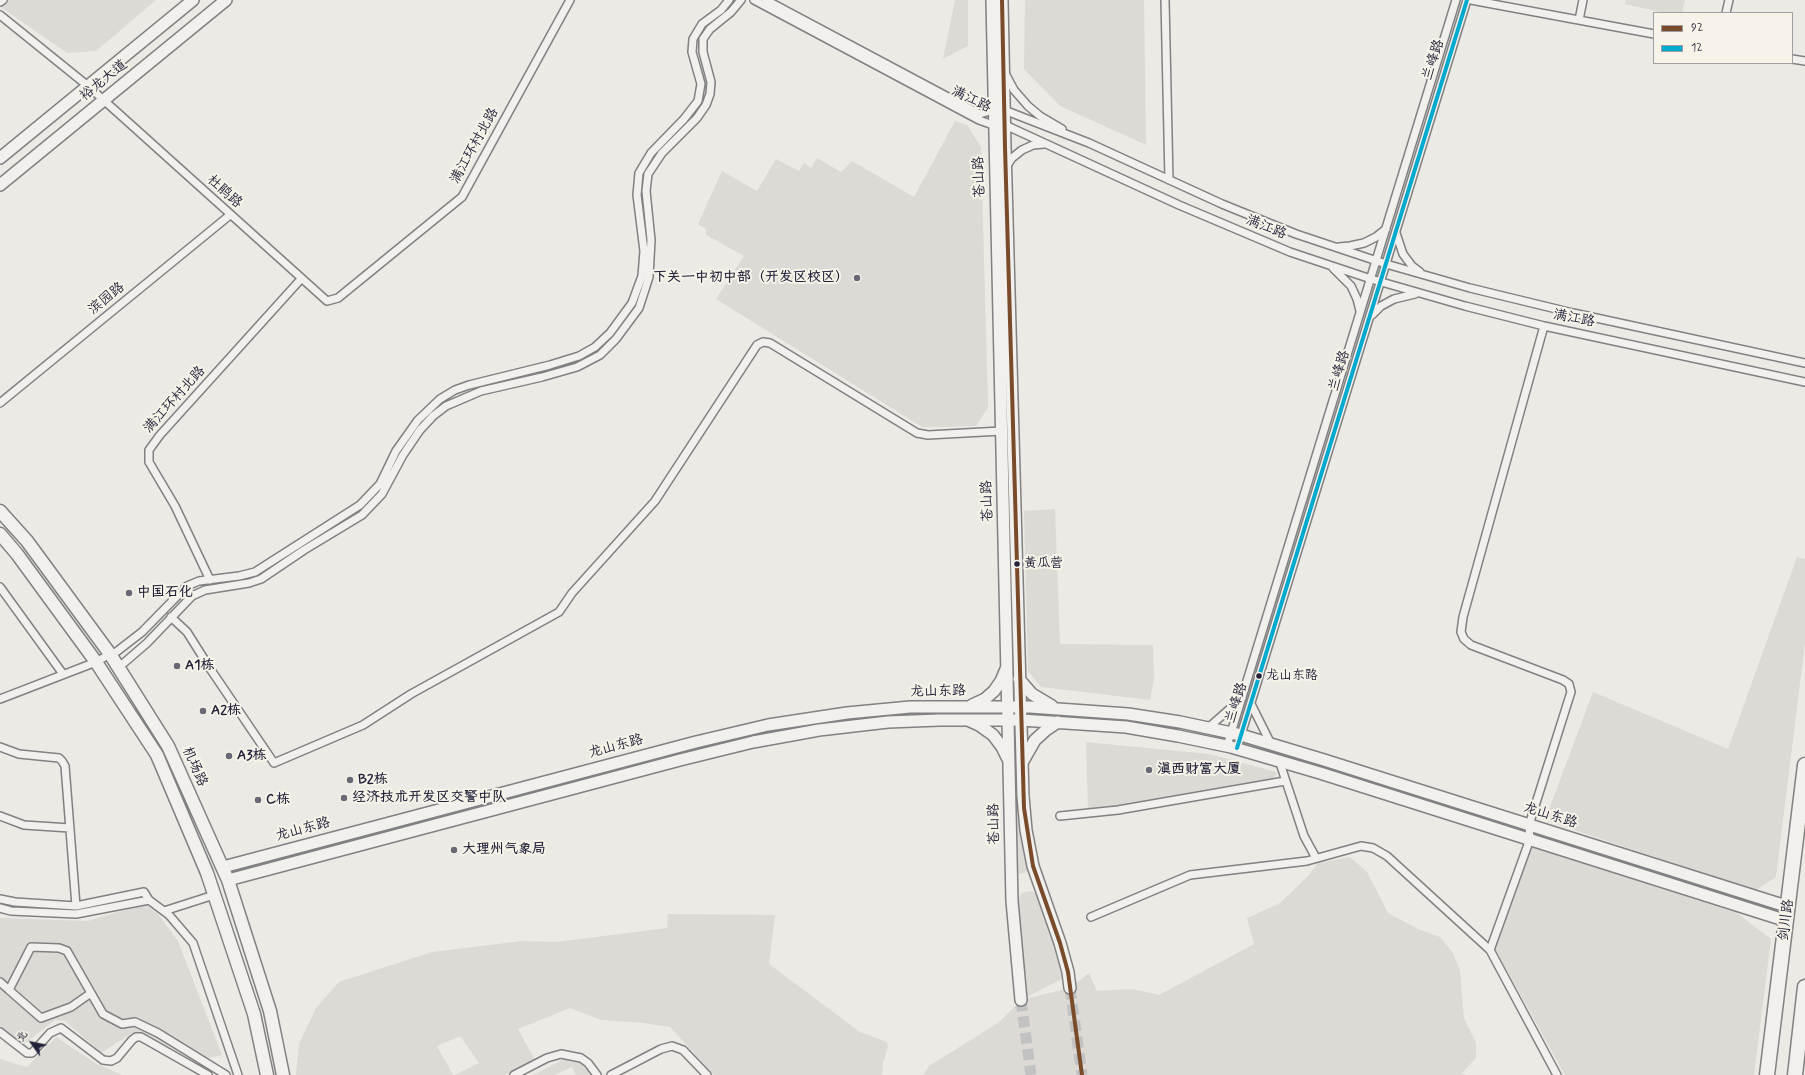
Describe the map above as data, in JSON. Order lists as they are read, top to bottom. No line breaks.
{"streets":{"highway":["剑川路"],"main road":["裕龙大道","苍山路","龙山东路","机场路"],"street":["兰峰路","满江路","满江环村北路","杜鹃路","滨园路"]},"crossings":[["兰峰路","满江路"],["兰峰路","龙山东路"],["裕龙大道","杜鹃路"],["满江路","苍山路"],["满江环村北路","杜鹃路"],["苍山路","龙山东路"],["杜鹃路","滨园路"],["龙山东路","机场路"],["龙山东路","剑川路"]],"places":["下关一中初中部（开发区校区）","黄瓜营","中国石化","A1栋","龙山东路","A2栋","A3栋","滇西财富大厦","B2栋","经济技术开发区交警中队","C栋","大理州气象局"],"lines":["transit line 92","transit line 12"],"legend":["92","12"],"north":"top left"}
